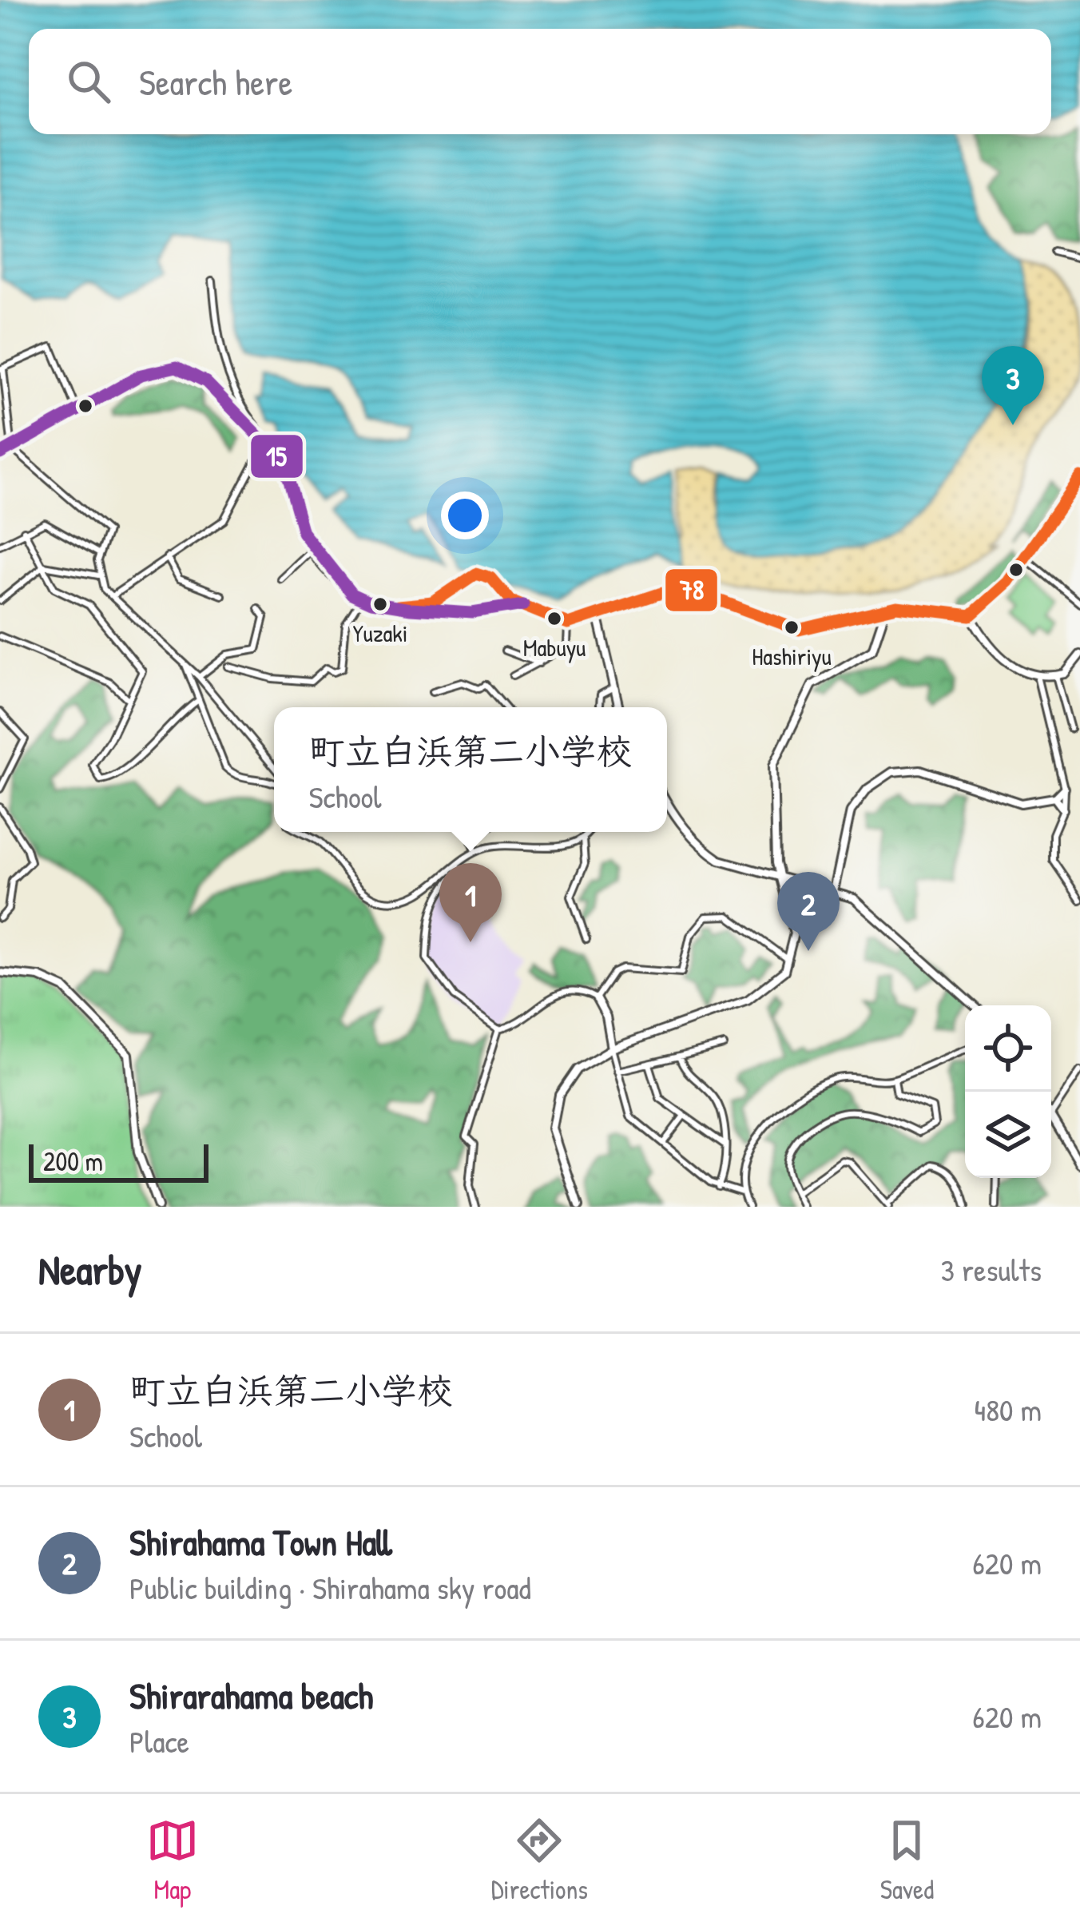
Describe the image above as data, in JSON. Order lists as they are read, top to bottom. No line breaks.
{"places":["Yuzaki","Mabuyu","Hashiriyu"],"lines":["transit line 15","transit line 78"],"scale_bar":"200 m","page":{"search":"Search here","pins":["3","1","2"],"popup":["町立白浜第二小学校","School"],"scale":"200 m","heading":["Nearby","3 results"],"list":[{"mark":"1","name":"町立白浜第二小学校","note":"School","value":"480 m"},{"mark":"2","name":"Shirahama Town Hall","note":"Public building · Shirahama sky road","value":"620 m"},{"mark":"3","name":"Shirarahama beach","note":"Place","value":"620 m"}],"nav":["Map","Directions","Saved"]}}
